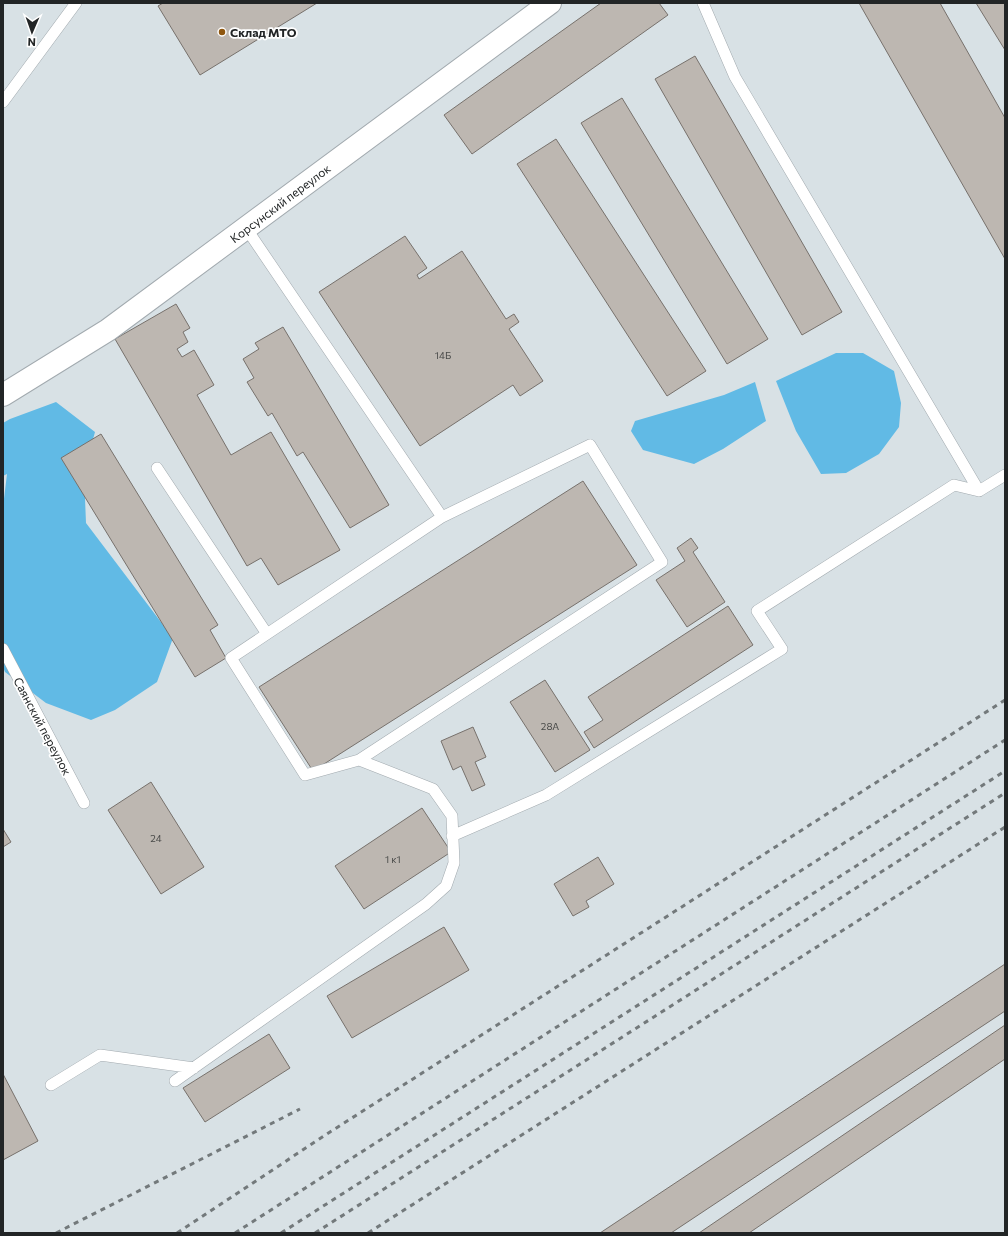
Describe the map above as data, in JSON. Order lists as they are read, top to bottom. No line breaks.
{"streets":{"street":["Корсунский переулок"],"lane":["Саянский переулок"]},"places":["Склад МТО"],"house_numbers":["14Б","28А","24","1 к1"],"north":"bottom"}
